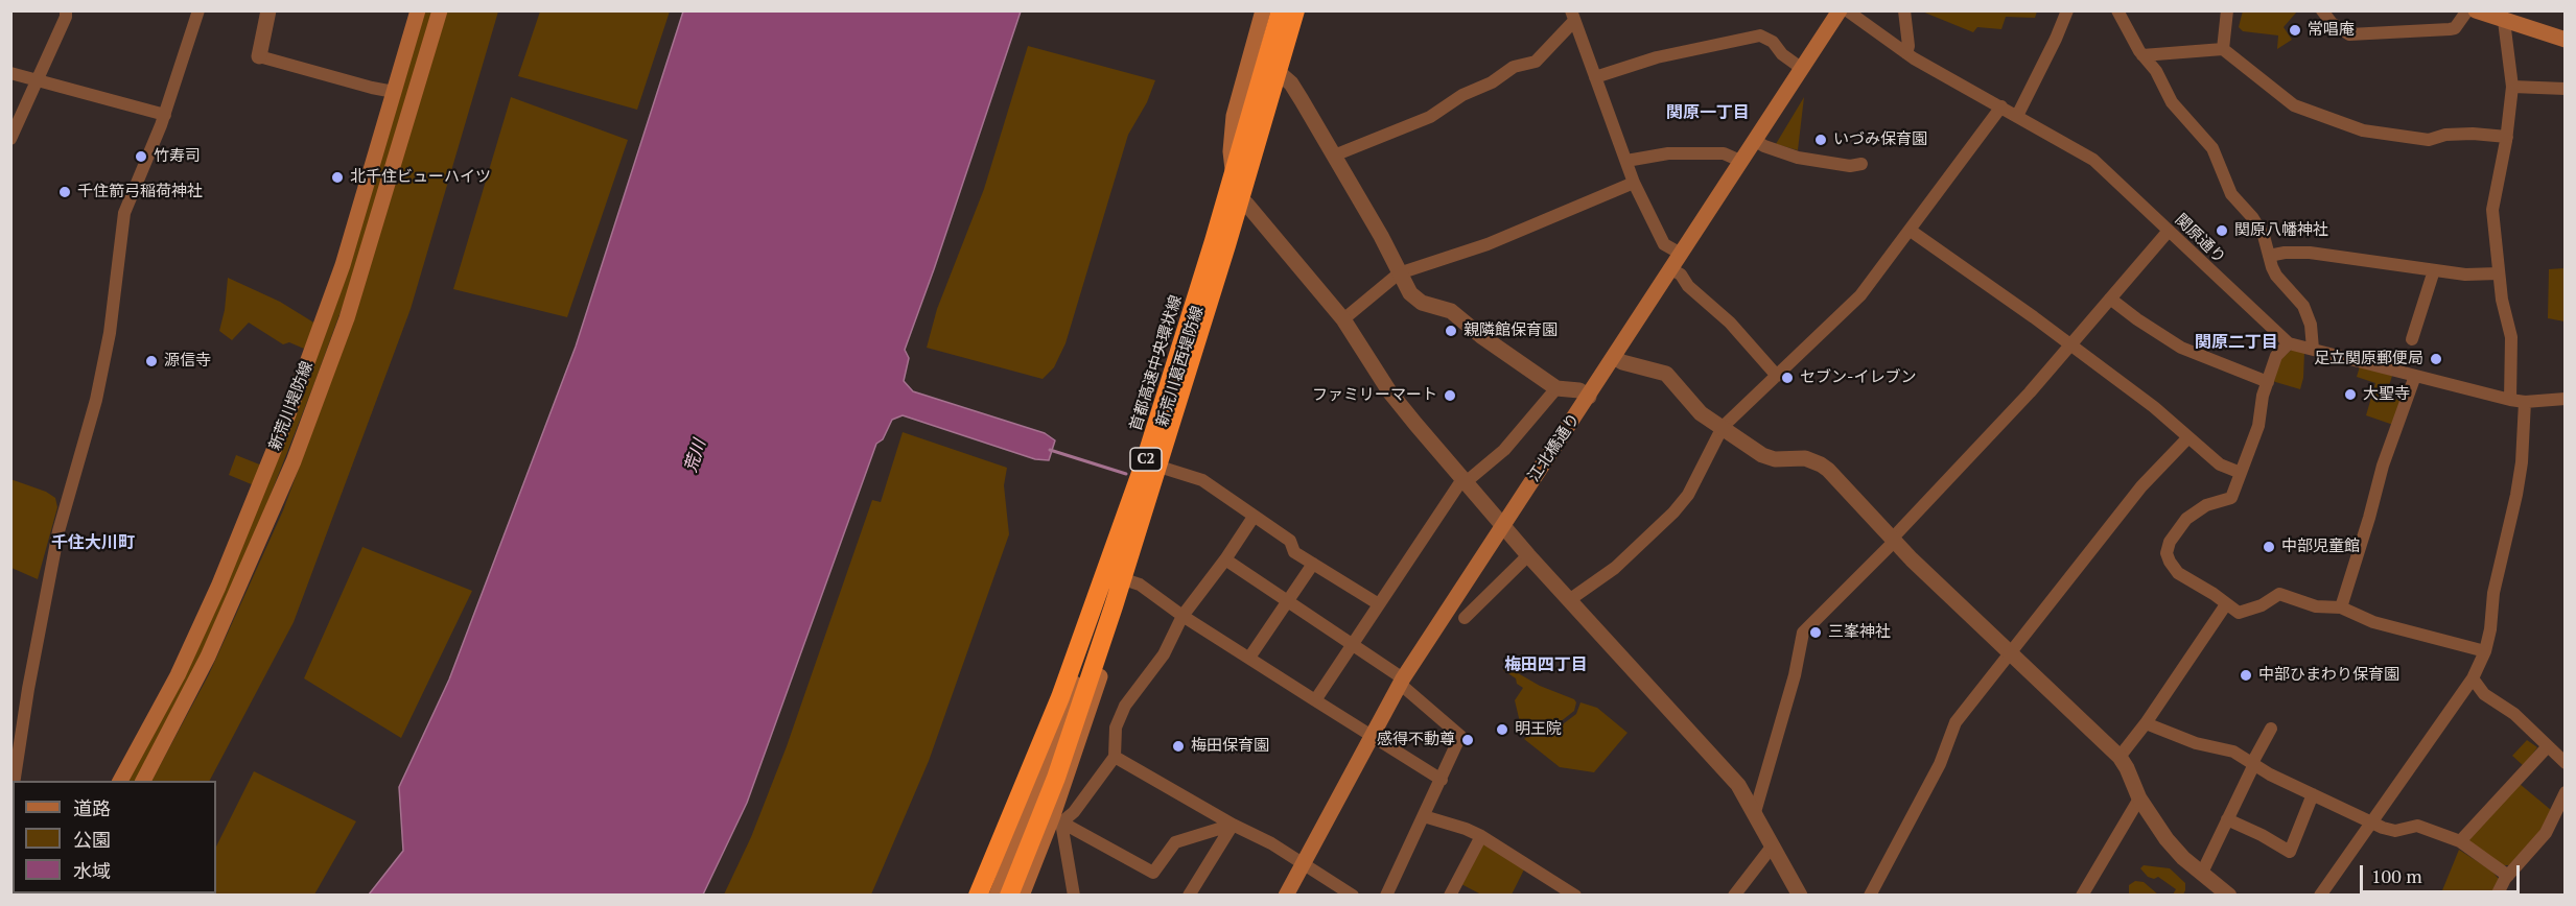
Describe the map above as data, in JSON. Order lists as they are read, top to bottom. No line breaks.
{"streets":{"highway":["首都高速中央環状線","C2"],"main road":["新荒川葛西堤防線","新荒川堤防線","江北橋通り"],"street":["関原通り"]},"districts":["関原一丁目","関原二丁目","千住大川町","梅田四丁目"],"water":["荒川"],"places":["常唱庵","いづみ保育園","竹寿司","北千住ビューハイツ","千住箭弓稲荷神社","関原八幡神社","親隣館保育園","足立関原郵便局","源信寺","セブン-イレブン","大聖寺","ファミリーマート","中部児童館","三峯神社","中部ひまわり保育園","明王院","感得不動尊","梅田保育園"],"legend":["道路","公園","水域"],"scale_bar":"100 m"}
